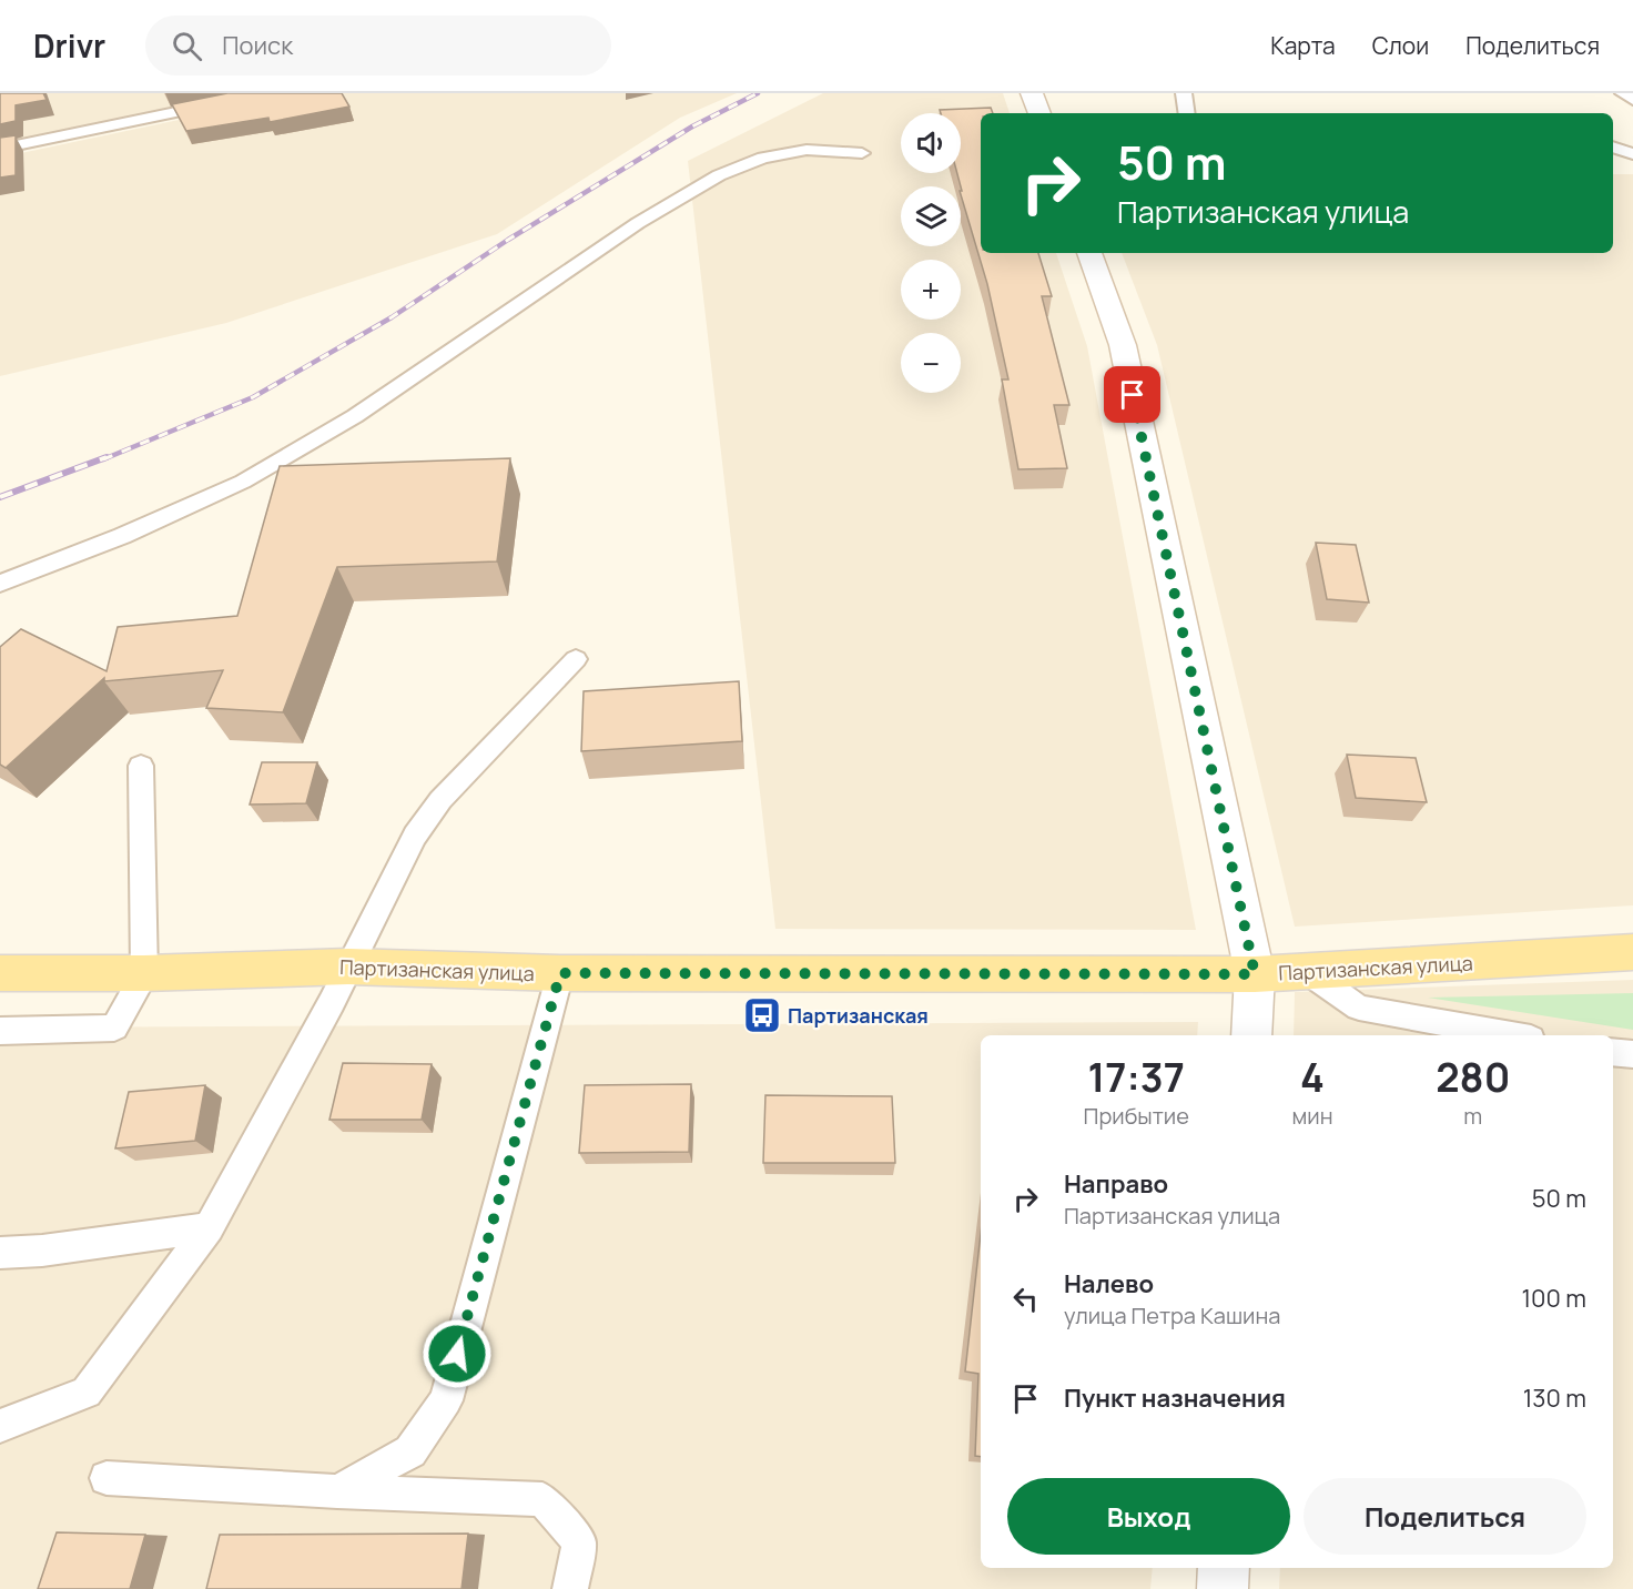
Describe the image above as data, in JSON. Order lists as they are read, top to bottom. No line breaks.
{"streets":{"main road":["Партизанская улица"]},"places":{"bus stop":["Партизанская"]},"page":{"header":"Drivr","search":"Поиск","nav":["Карта","Слои","Поделиться"],"map_buttons":["+","−"],"turn":["50 m","Партизанская улица"],"eta":["17:37","Прибытие","4","мин","280","m"],"list":[{"name":"Направо","note":"Партизанская улица","value":"50 m"},{"name":"Налево","note":"улица Петра Кашина","value":"100 m"},{"name":"Пункт назначения","value":"130 m"}],"buttons":["Выход","Поделиться"]}}
